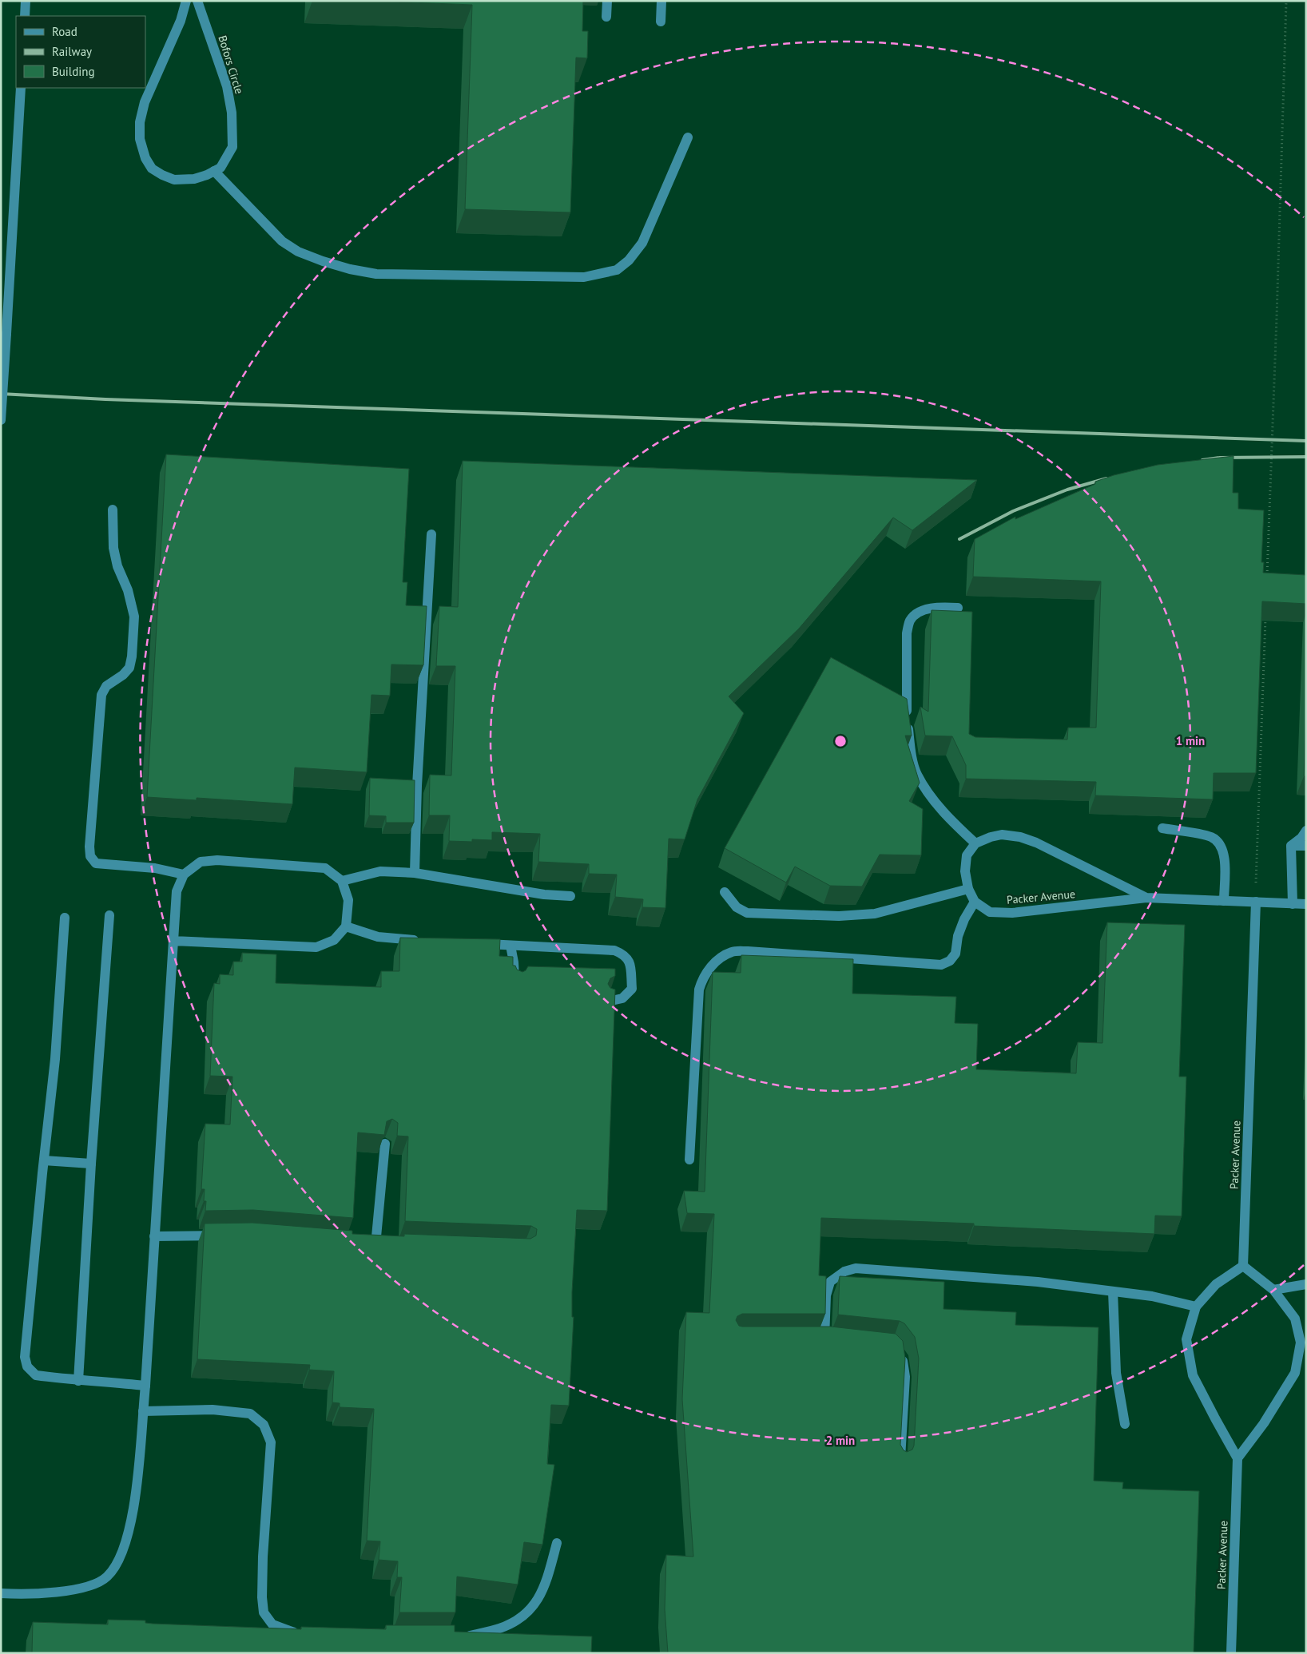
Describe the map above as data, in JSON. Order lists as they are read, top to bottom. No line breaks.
{"streets":{"street":["Bofors Circle","Packer Avenue"]},"legend":["Road","Railway","Building"],"rings":["1 min","2 min"]}
